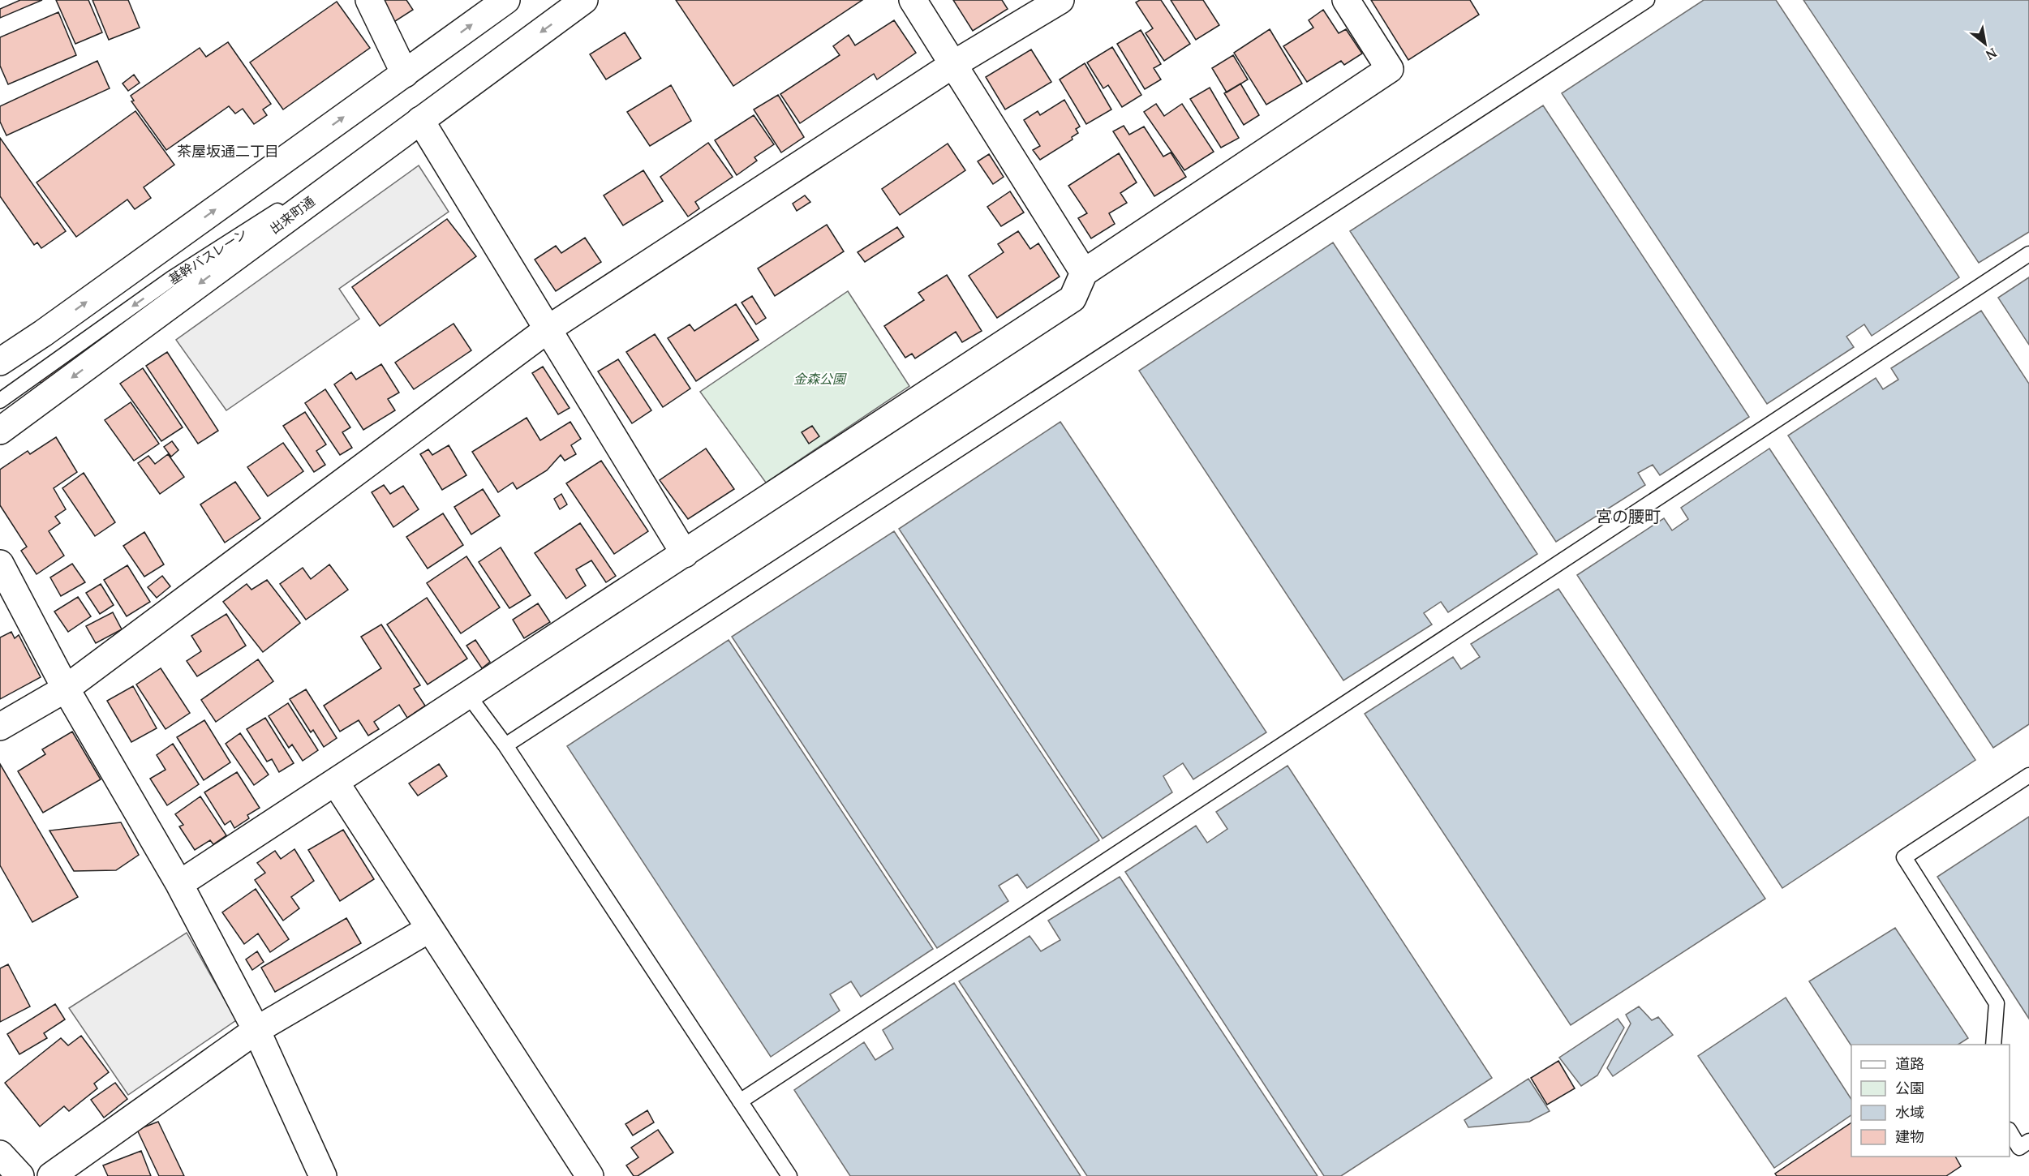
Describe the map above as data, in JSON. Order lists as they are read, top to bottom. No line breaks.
{"streets":{"street":["出来町通"],"lane":["基幹バスレーン"]},"crossings":[["出来町通","基幹バスレーン"]],"one_way":["基幹バスレーン"],"districts":["茶屋坂通二丁目","宮の腰町"],"parks":["金森公園"],"legend":["道路","公園","水域","建物"],"north":"bottom right"}
